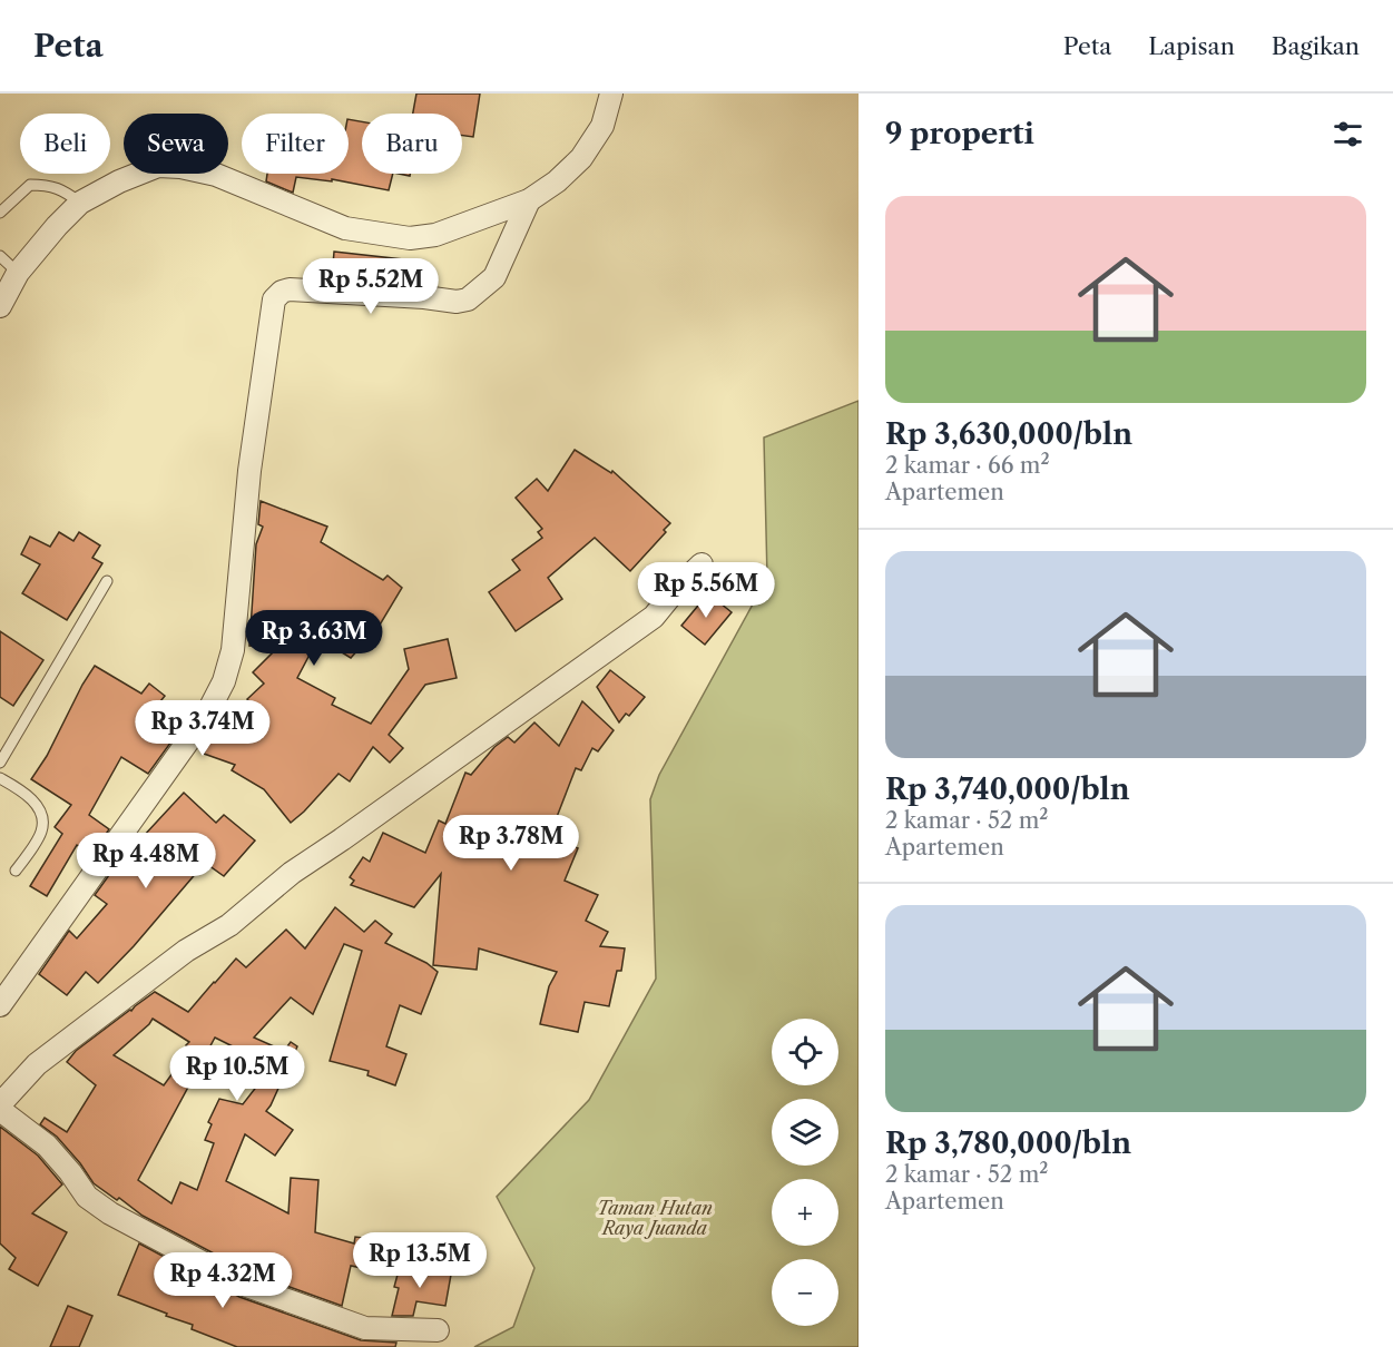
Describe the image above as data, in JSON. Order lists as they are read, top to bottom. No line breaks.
{"parks":["Taman Hutan Raya Juanda"],"page":{"header":"Peta","nav":["Peta","Lapisan","Bagikan"],"heading":"9 properti","chip":["Beli","Sewa","Filter","Baru"],"list":[{"name":"Rp 3,630,000/bln","note":"2 kamar · 66 m² · Apartemen"},{"name":"Rp 3,740,000/bln","note":"2 kamar · 52 m² · Apartemen"},{"name":"Rp 3,780,000/bln","note":"2 kamar · 52 m² · Apartemen"}],"price":["Rp 5.52M","Rp 5.56M","Rp 3.63M","Rp 3.74M","Rp 3.78M","Rp 4.48M","Rp 10.5M","Rp 13.5M","Rp 4.32M"],"map_buttons":["+","−"]}}
